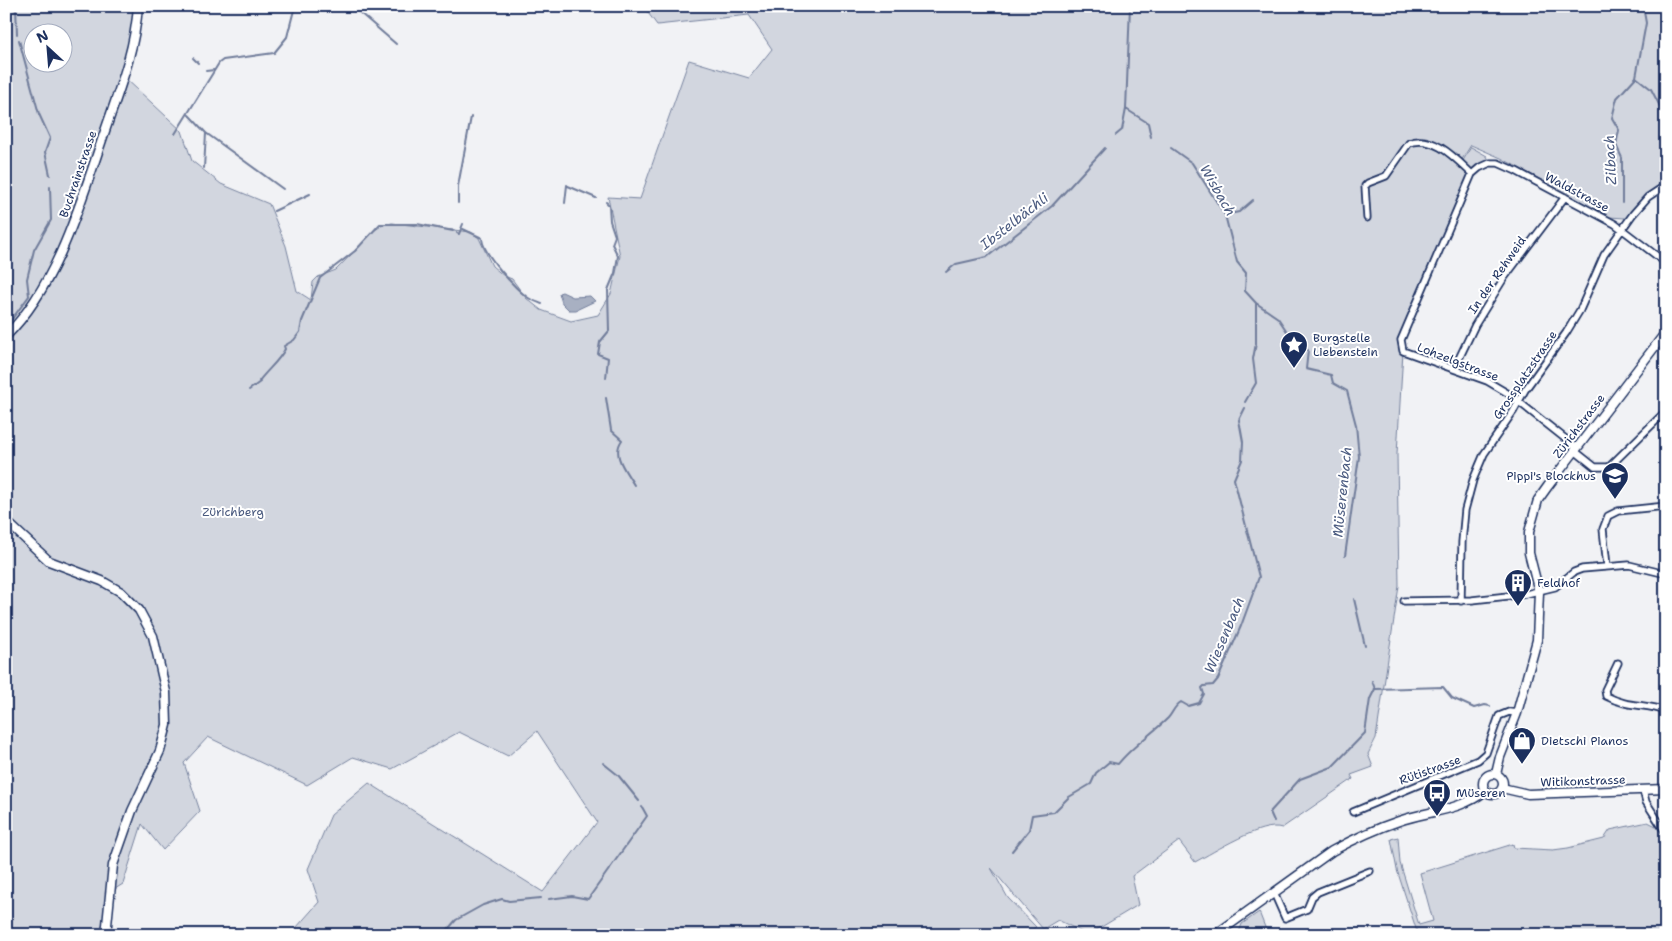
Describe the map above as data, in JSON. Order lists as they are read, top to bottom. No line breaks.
{"streets":{"street":["Buchrainstrasse","Waldstrasse","In der Rehweid","Lohzelgstrasse","Grossplatzstrasse","Zürichstrasse","Rütistrasse","Witikonstrasse"]},"crossings":[["Waldstrasse","In der Rehweid"],["Waldstrasse","Lohzelgstrasse"],["Waldstrasse","Grossplatzstrasse"],["In der Rehweid","Lohzelgstrasse"],["Lohzelgstrasse","Grossplatzstrasse"],["Lohzelgstrasse","Zürichstrasse"],["Zürichstrasse","Rütistrasse"],["Zürichstrasse","Witikonstrasse"]],"water":["Zilbach","Wisbach","Ibstelbächli","Müserenbach","Wiesenbach"],"parks":["Zürichberg"],"places":{"place":["Burgstelle Liebenstein"],"school or university":["Pippi's Blockhus"],"building":["Feldhof"],"shop":["Dietschi Pianos"],"bus stop":["Müseren"]},"north":"top left"}
